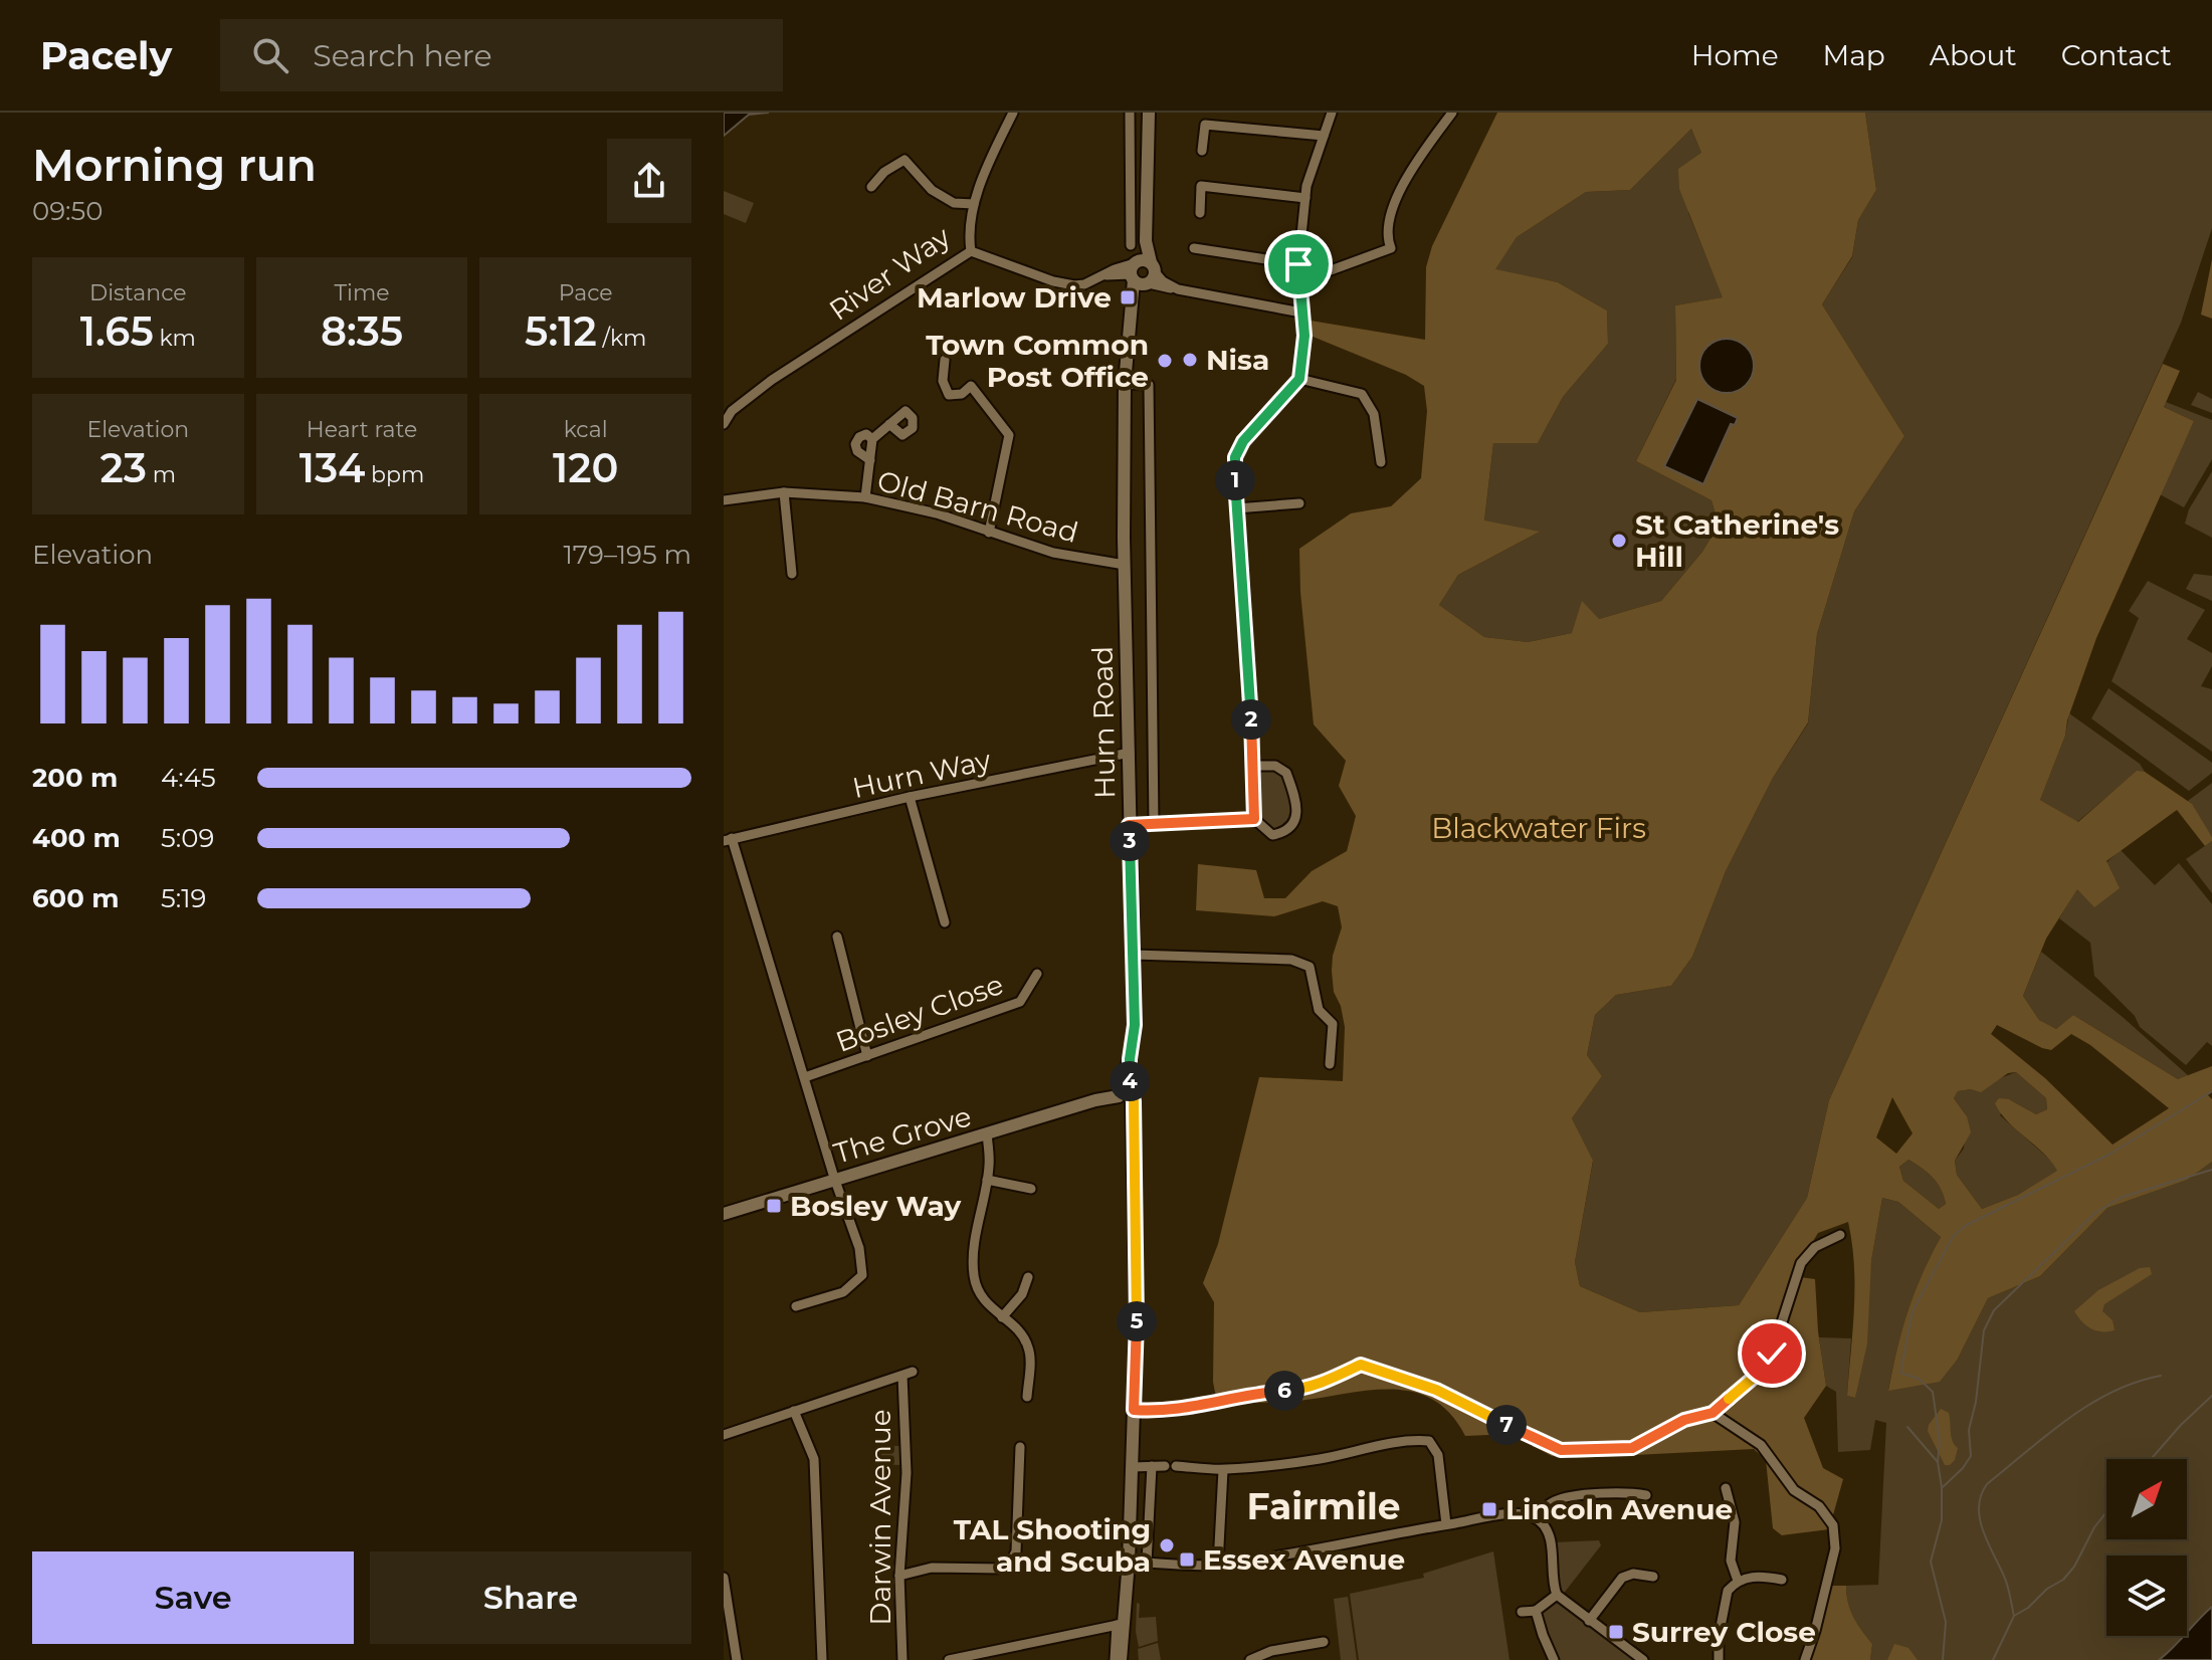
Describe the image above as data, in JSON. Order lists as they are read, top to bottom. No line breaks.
{"streets":{"main road":["Hurn Road","The Grove"],"street":["River Way","Old Barn Road","Hurn Way","Bosley Close","Darwin Avenue"]},"crossings":[["Old Barn Road","Hurn Road"],["Hurn Road","Hurn Way"],["Hurn Road","The Grove"]],"districts":["Fairmile"],"parks":["Blackwater Firs"],"places":{"transit":["Marlow Drive","Bosley Way","Lincoln Avenue","Essex Avenue","Surrey Close"],"other":["Nisa","Town Common Post Office","St Catherine's Hill","TAL Shooting and Scuba"]},"north":"top right","page":{"header":"Pacely","search":"Search here","nav":["Home","Map","About","Contact"],"heading":["Morning run","09:50"],"stats":[["Distance","1.65 km"],["Time","8:35"],["Pace","5:12 /km"],["Elevation","23 m"],["Heart rate","134 bpm"],["kcal","120"]],"pins":["1","2","3","4","5","6","7"],"chart":["Elevation","179–195 m"],"list":[{"name":"200 m","note":"4:45"},{"name":"400 m","note":"5:09"},{"name":"600 m","note":"5:19"}],"buttons":["Save","Share"]}}
